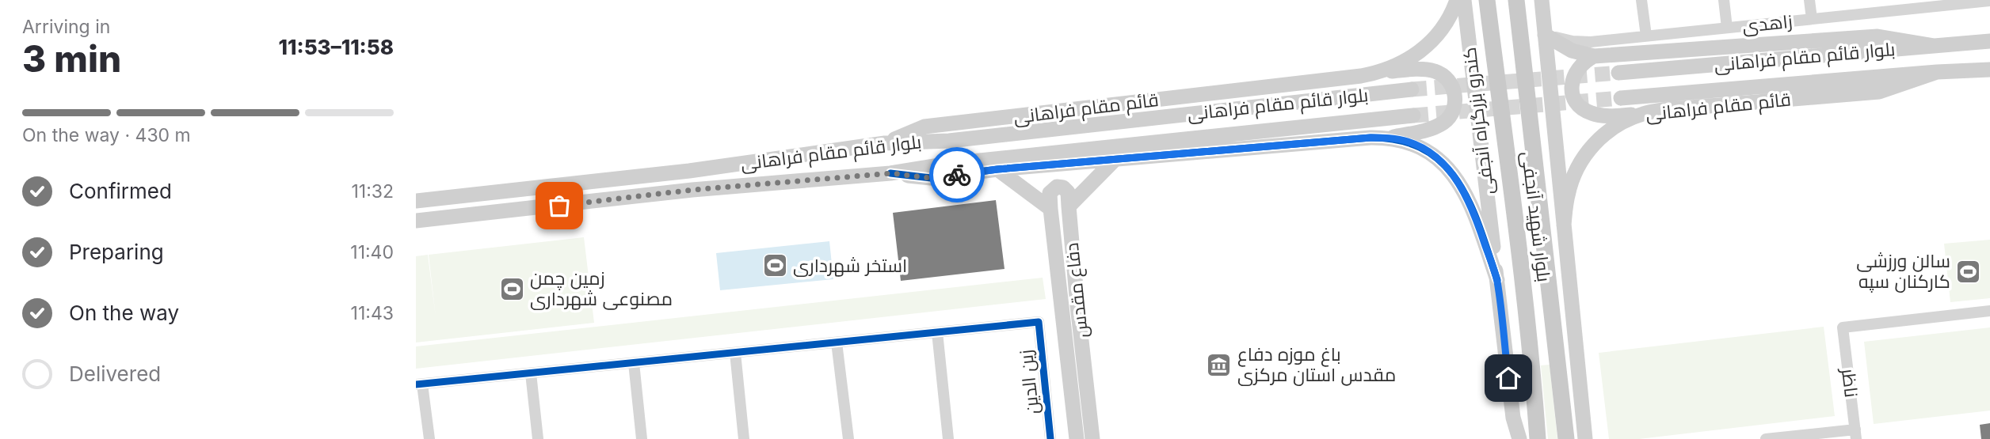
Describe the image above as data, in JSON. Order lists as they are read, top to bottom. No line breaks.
{"streets":{"main road":["بلوار قائم مقام فراهانی","قائم مقام فراهانی","کندرو بزرگراه آنجفی","بلوار شهید آنجفی","دفاع مقدس"],"street":["زاهدی","زین الدین","ناظر"]},"crossings":[["بلوار قائم مقام فراهانی","قائم مقام فراهانی"]],"places":{"sports":["استخر شهرداری","سالن ورزشی کارکنان سپه","زمین چمن مصنوعی شهرداری"],"museum":["باغ موزه دفاع مقدس استان مرکزی"]},"page":{"heading":["3 min","Arriving in","11:53–11:58"],"bar":"On the way · 430 m","list":[["Confirmed","11:32"],["Preparing","11:40"],["On the way","11:43"],"Delivered"]}}
